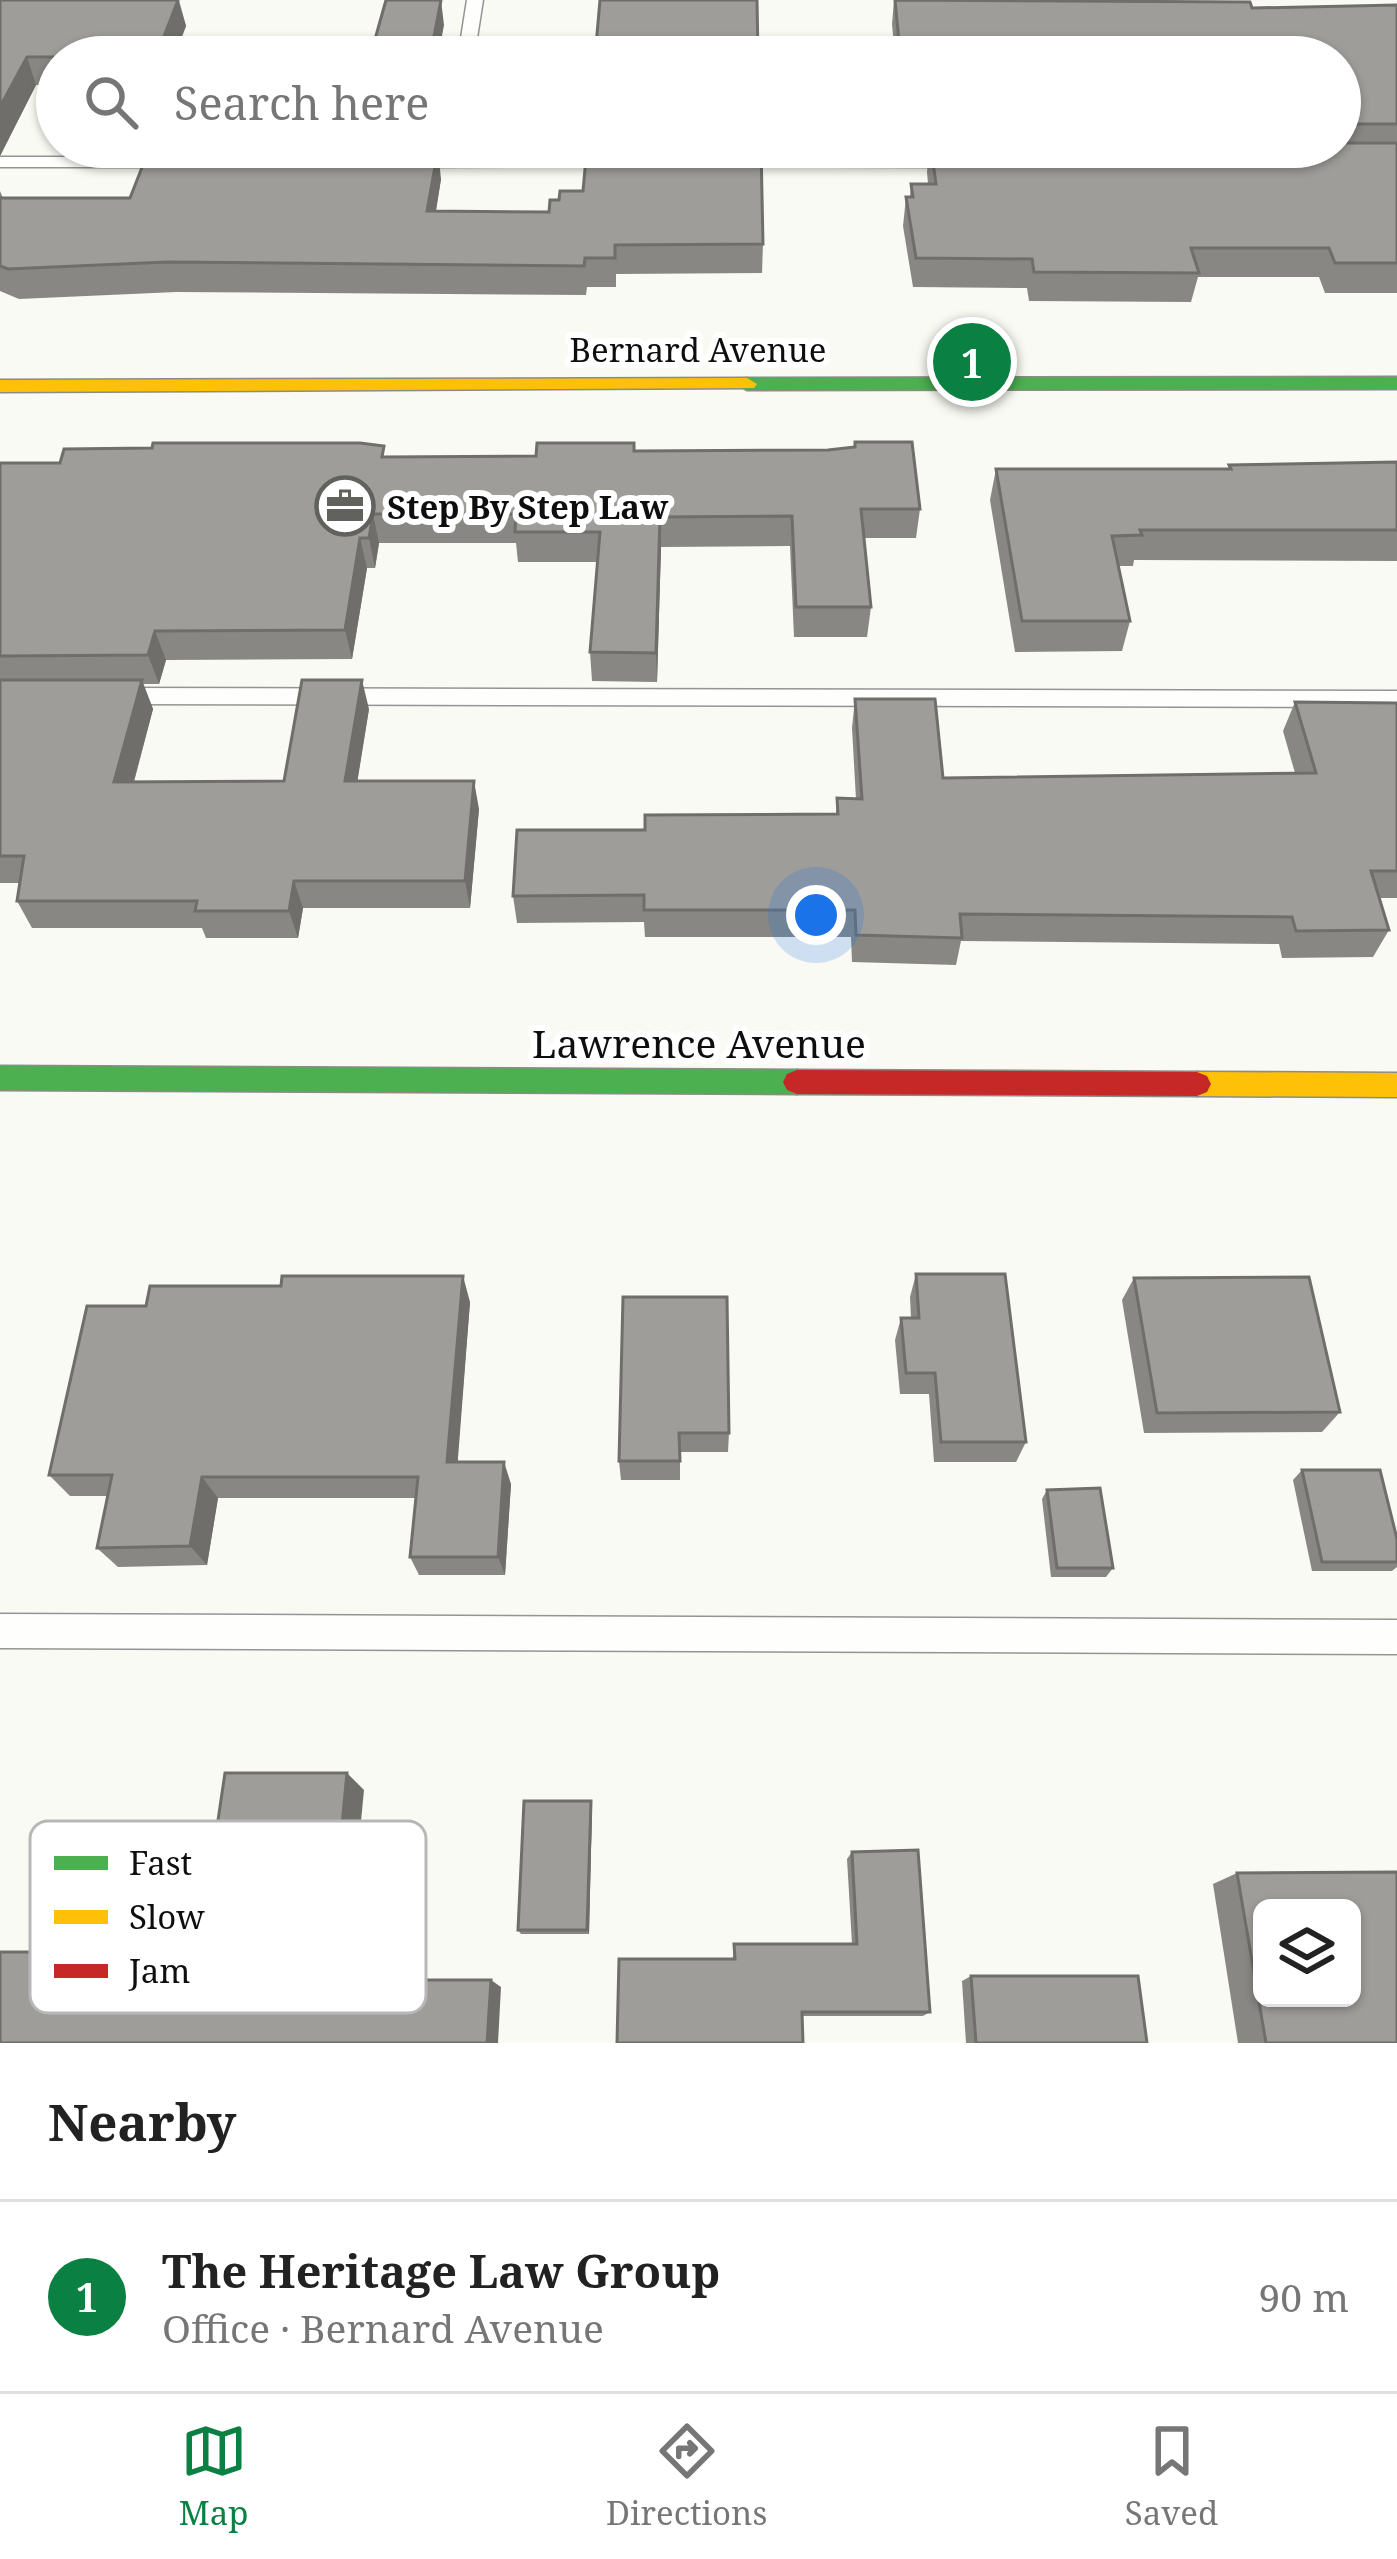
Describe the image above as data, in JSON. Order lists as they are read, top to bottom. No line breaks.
{"streets":{"street":["Bernard Avenue","Lawrence Avenue"]},"places":{"office":["Step By Step Law"]},"legend":["Fast","Slow","Jam"],"page":{"search":"Search here","pins":"1","heading":"Nearby","list":[{"mark":"1","name":"The Heritage Law Group","note":"Office · Bernard Avenue","value":"90 m"}],"nav":["Map","Directions","Saved"]}}
